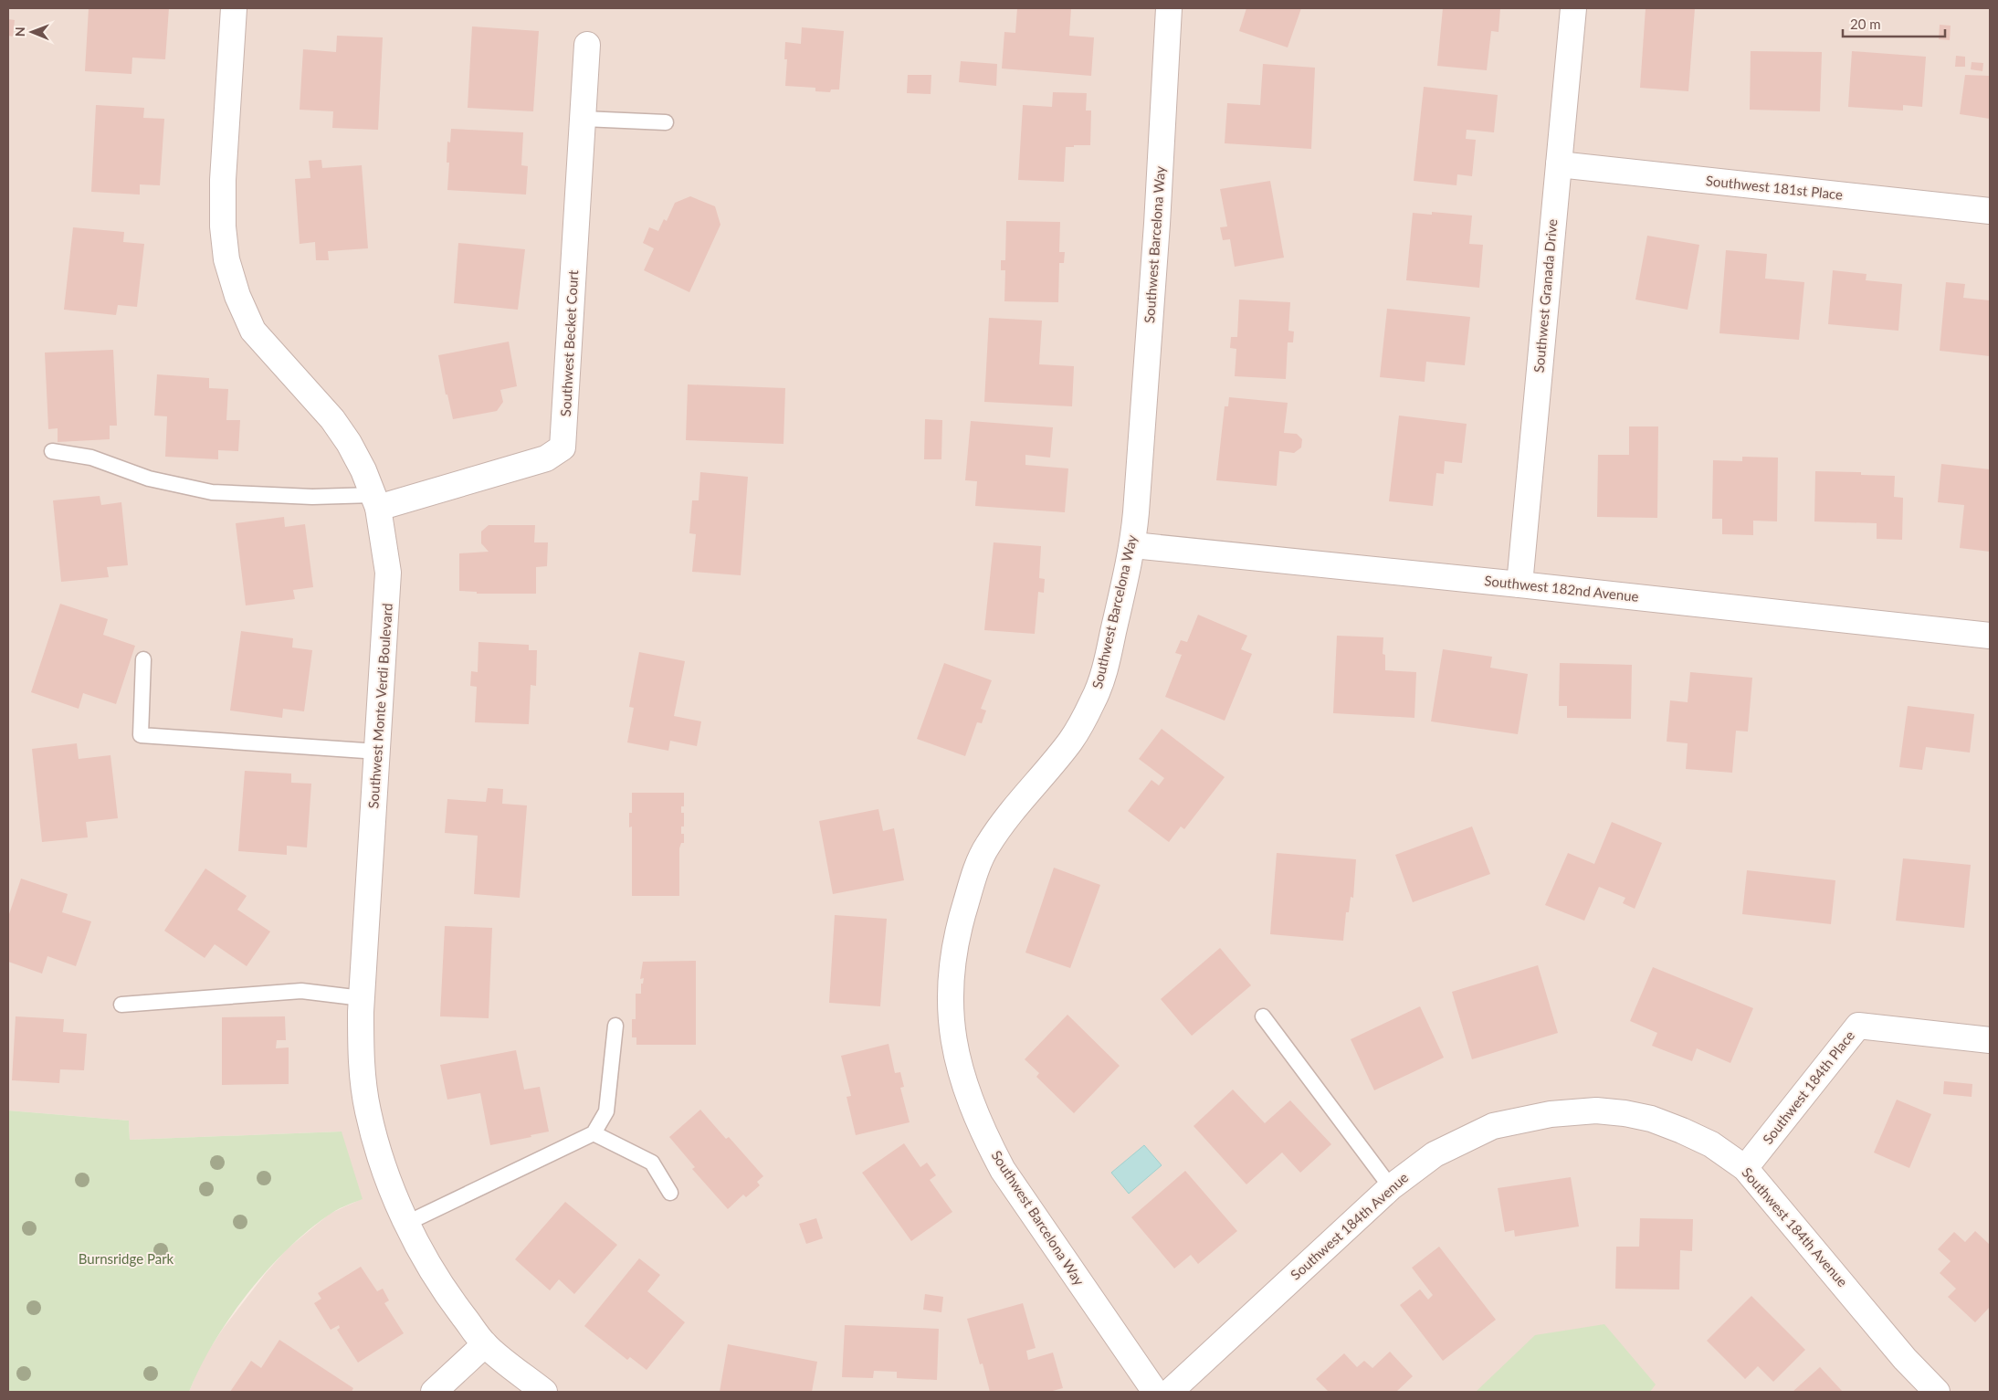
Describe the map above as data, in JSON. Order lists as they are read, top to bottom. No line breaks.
{"streets":{"street":["Southwest 181st Place","Southwest Barcelona Way","Southwest Granada Drive","Southwest Becket Court","Southwest 182nd Avenue","Southwest Monte Verdi Boulevard","Southwest 184th Place","Southwest 184th Avenue"]},"crossings":[["Southwest 181st Place","Southwest Granada Drive"],["Southwest Barcelona Way","Southwest 182nd Avenue"],["Southwest Granada Drive","Southwest 182nd Avenue"],["Southwest Becket Court","Southwest Monte Verdi Boulevard"],["Southwest 184th Place","Southwest 184th Avenue"]],"parks":["Burnsridge Park"],"scale_bar":"20 m","north":"left"}
